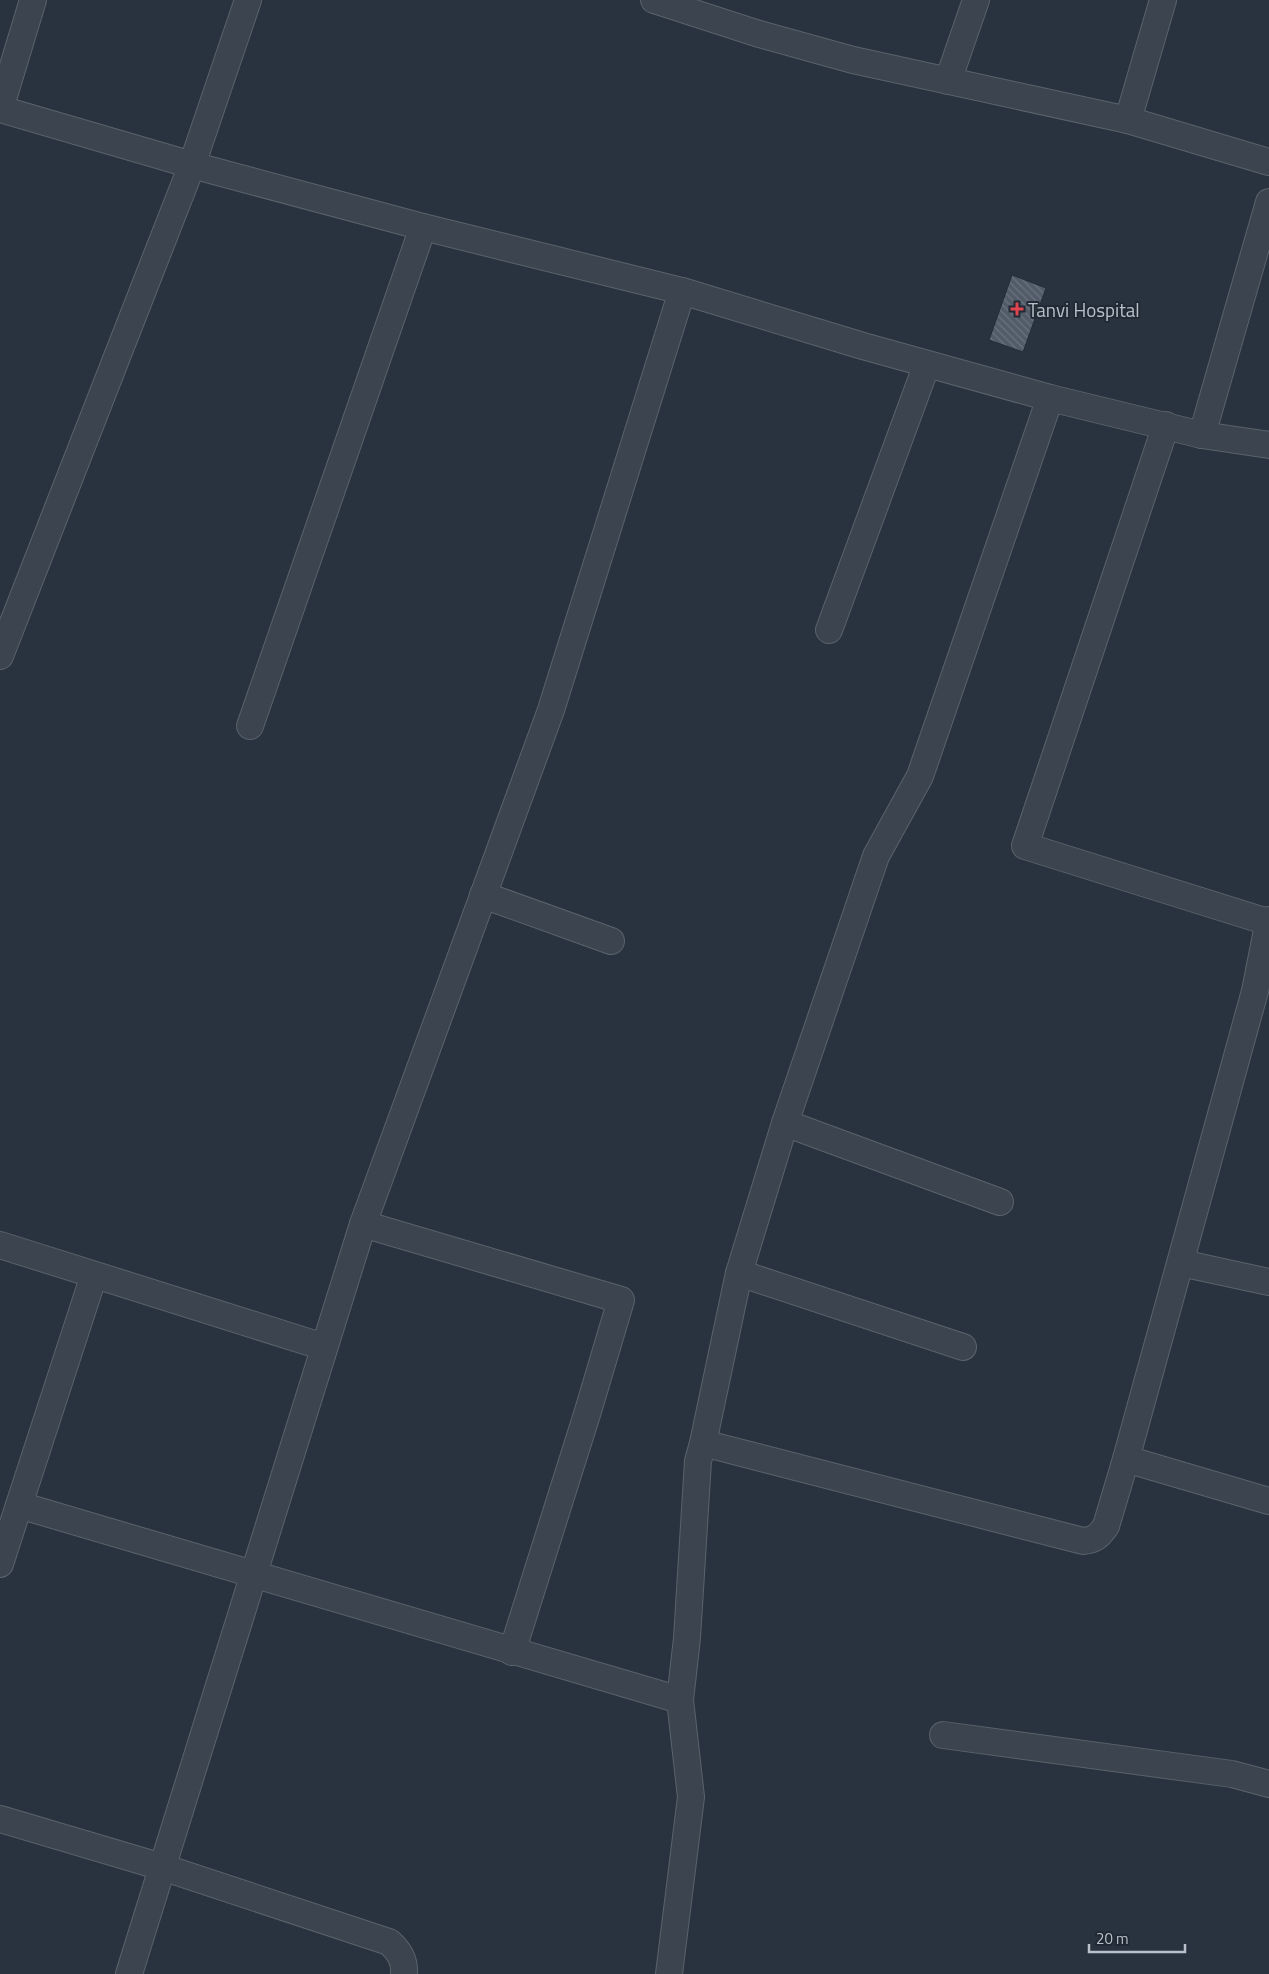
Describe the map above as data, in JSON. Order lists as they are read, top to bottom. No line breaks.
{"places":{"health":["Tanvi Hospital"]},"scale_bar":"20 m"}
